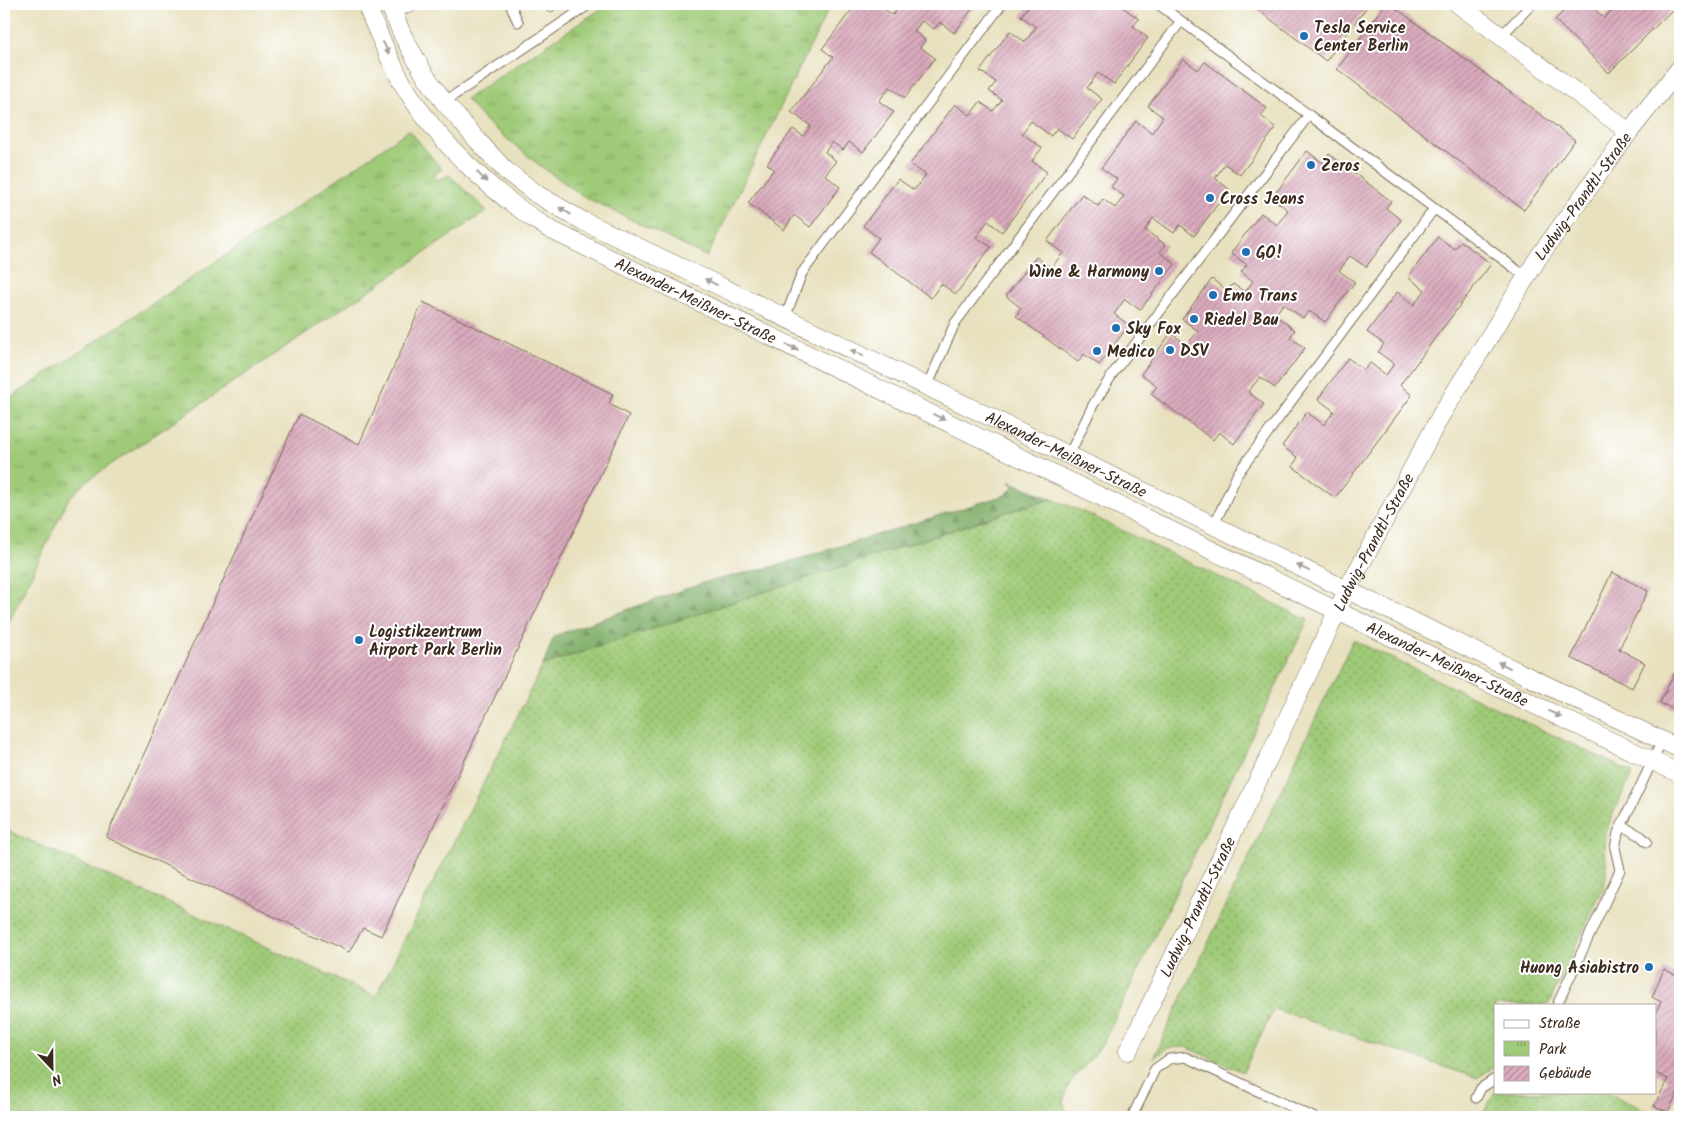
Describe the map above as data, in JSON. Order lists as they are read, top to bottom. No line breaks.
{"streets":{"street":["Ludwig-Prandtl-Straße","Alexander-Meißner-Straße"]},"crossings":[["Ludwig-Prandtl-Straße","Alexander-Meißner-Straße"]],"places":["Tesla Service Center Berlin","Zeros","Cross Jeans","GO!","Wine & Harmony","Emo Trans","Riedel Bau","Sky Fox","DSV","Medico","Logistikzentrum Airport Park Berlin","Huong Asiabistro"],"legend":["Straße","Park","Gebäude"],"north":"bottom"}
